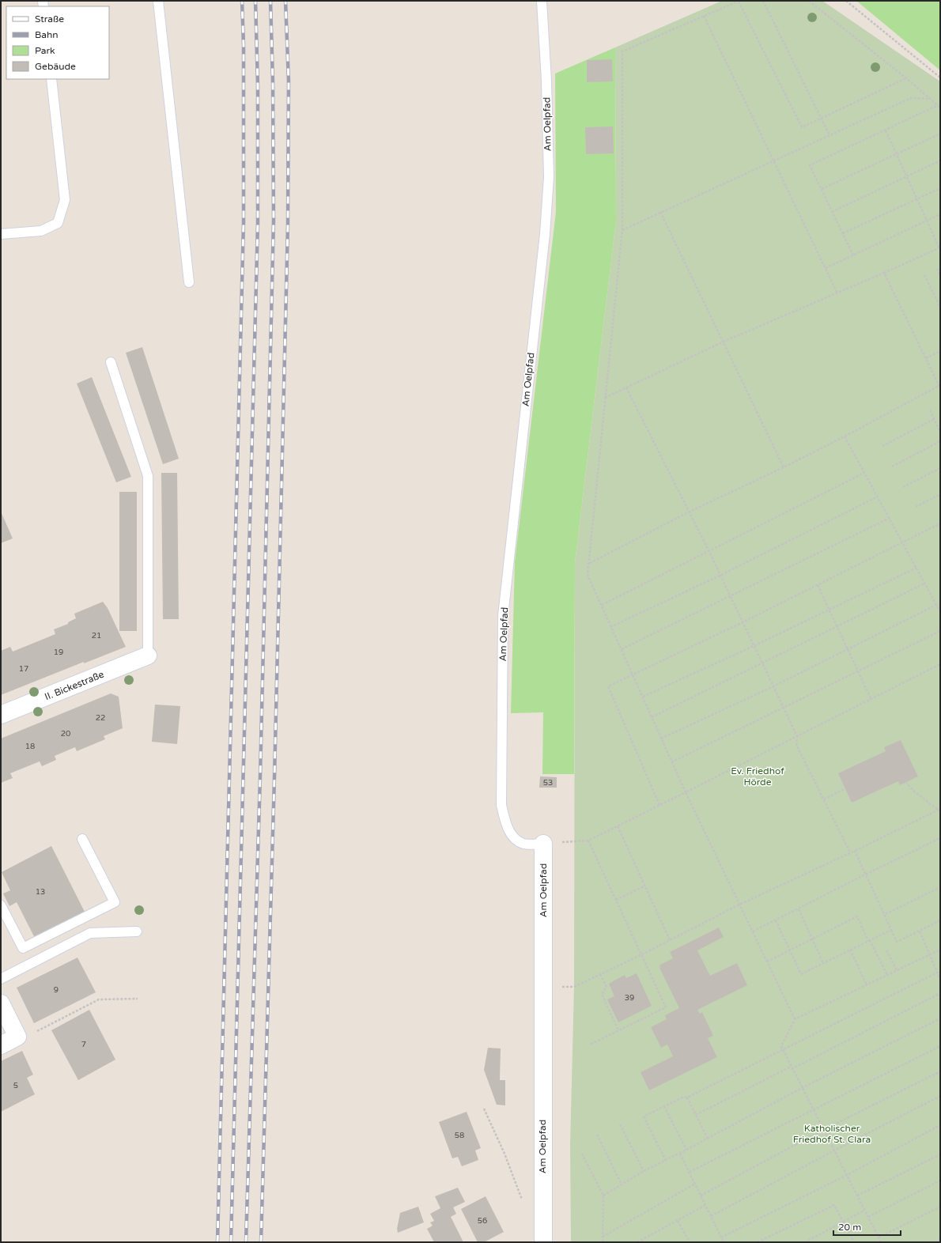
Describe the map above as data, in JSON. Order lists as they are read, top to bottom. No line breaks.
{"streets":{"street":["Am Oelpfad","II. Bickestraße"]},"parks":["Ev. Friedhof Hörde","Katholischer Friedhof St. Clara"],"house_numbers":["21","19","17","22","20","18","53","13","9","39","7","5","58","56"],"legend":["Straße","Bahn","Park","Gebäude"],"scale_bar":"20 m"}
